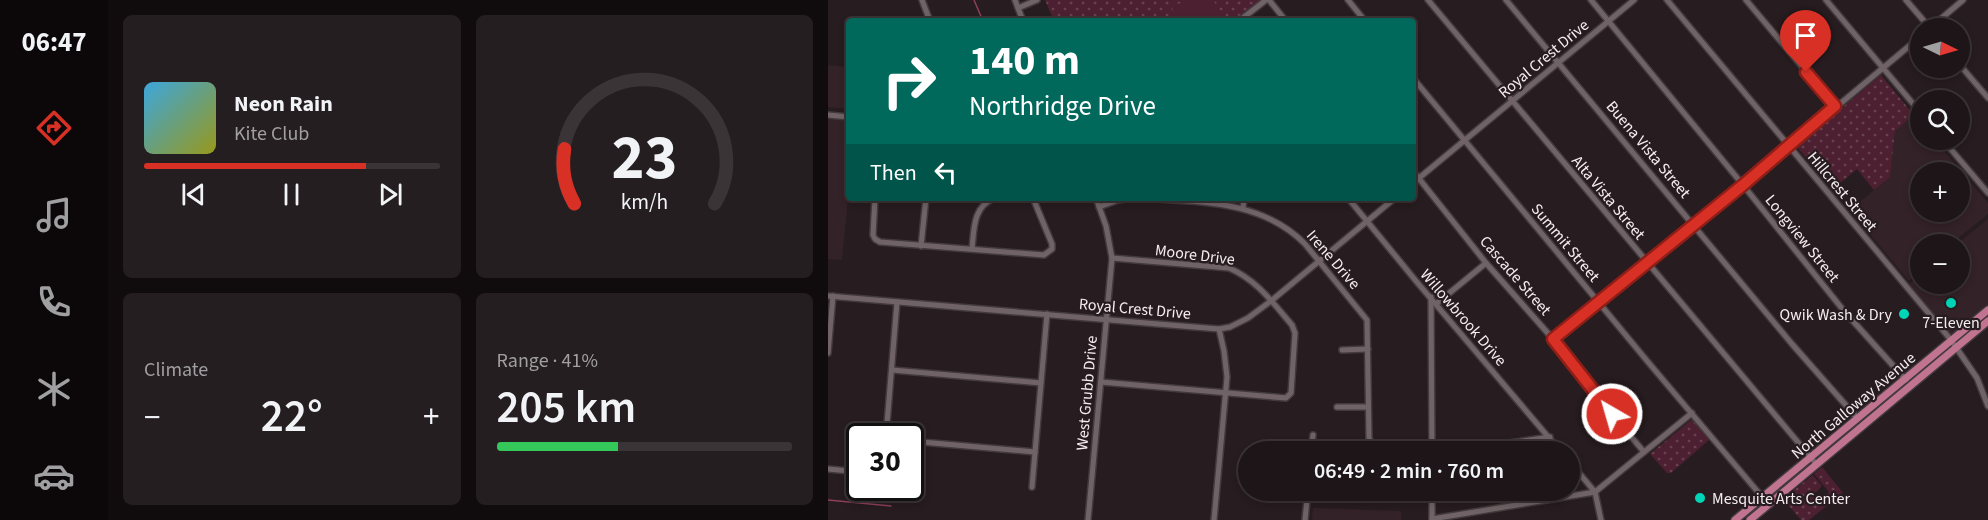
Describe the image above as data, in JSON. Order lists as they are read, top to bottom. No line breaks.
{"streets":{"main road":["North Galloway Avenue"],"street":["Royal Crest Drive","Buena Vista Street","Hillcrest Street","Alta Vista Street","Longview Street","Summit Street","Moore Drive","Irene Drive","Cascade Street","Willowbrook Drive","West Grubb Drive"]},"crossings":[["Royal Crest Drive","Buena Vista Street"],["Royal Crest Drive","Alta Vista Street"],["Royal Crest Drive","Longview Street"],["Royal Crest Drive","Summit Street"],["Royal Crest Drive","Moore Drive"],["Royal Crest Drive","Irene Drive"],["Royal Crest Drive","Cascade Street"],["Royal Crest Drive","Willowbrook Drive"],["Royal Crest Drive","West Grubb Drive"],["Buena Vista Street","North Galloway Avenue"],["Hillcrest Street","North Galloway Avenue"],["Alta Vista Street","North Galloway Avenue"],["Longview Street","North Galloway Avenue"],["Summit Street","North Galloway Avenue"],["Moore Drive","West Grubb Drive"]],"places":["7-Eleven","Qwik Wash & Dry","Mesquite Arts Center"],"north":"right","page":{"tabs":"06:47","map_buttons":["+","−"],"turn":["140 m","Northridge Drive"],"song":["Neon Rain","Kite Club"],"then":"Then","tile":["Climate",["Range · 41%","205 km"]],"heat":["−","22°","+"],"limit":"30","trip":"06:49 · 2 min · 760 m","gauge":["23","km/h"]}}
